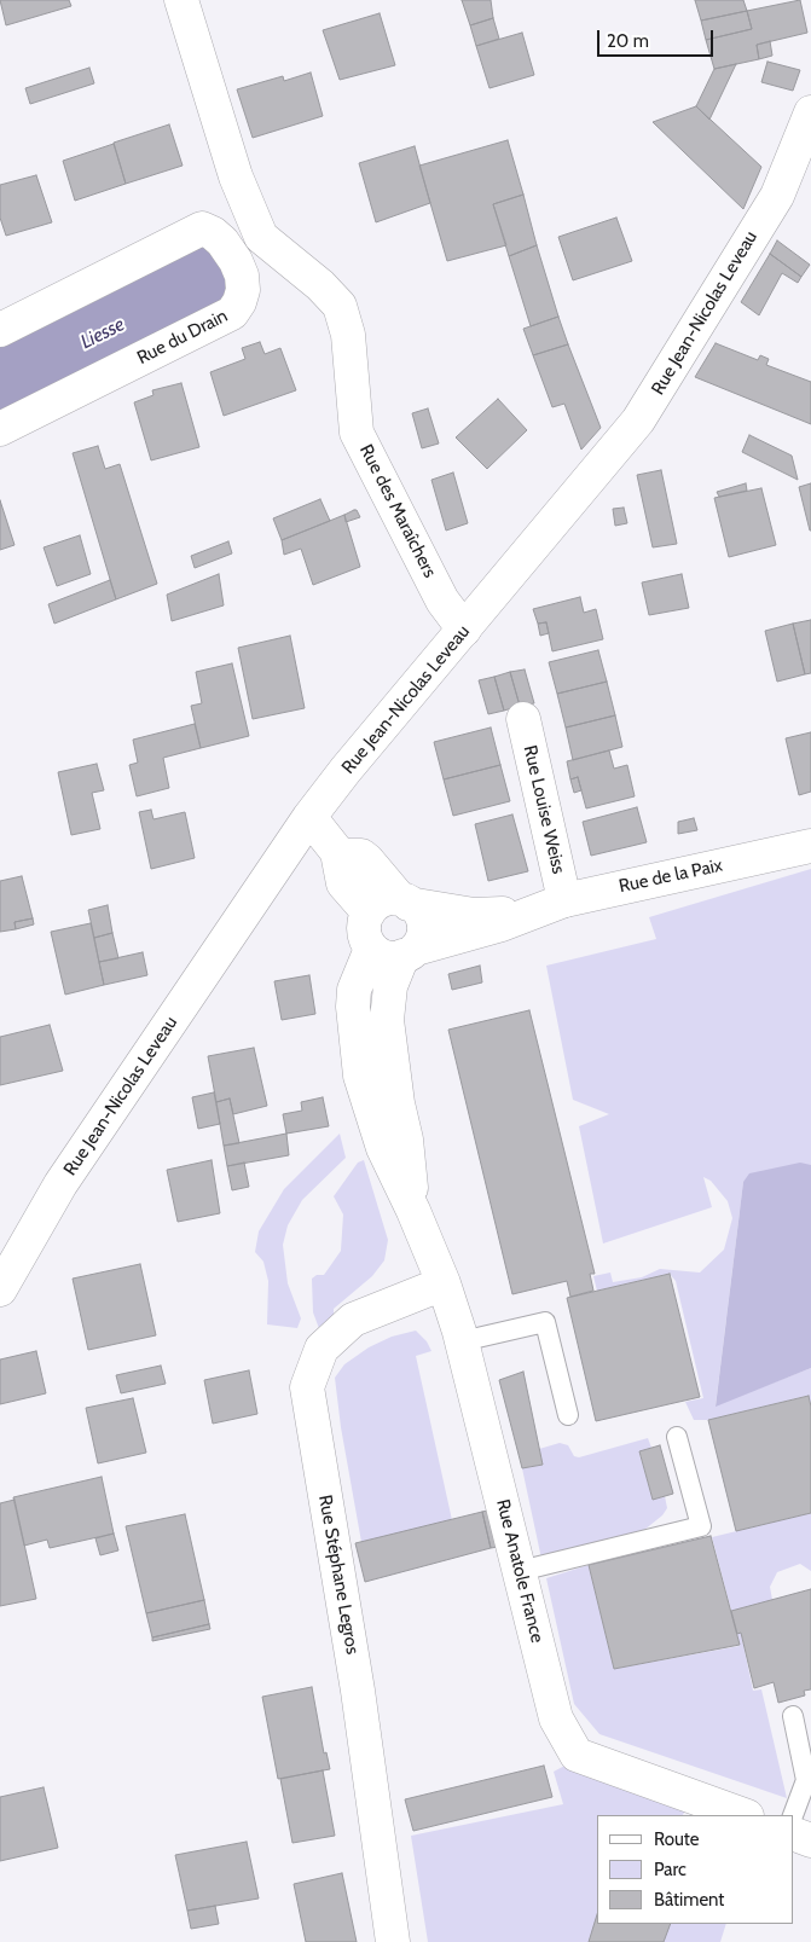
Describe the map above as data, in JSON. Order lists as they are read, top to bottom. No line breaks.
{"streets":{"street":["Rue Jean-Nicolas Leveau","Rue du Drain","Rue des Maraîchers","Rue Louise Weiss","Rue de la Paix","Rue Anatole France","Rue Stéphane Legros"]},"crossings":[["Rue Jean-Nicolas Leveau","Rue des Maraîchers"],["Rue Louise Weiss","Rue de la Paix"],["Rue de la Paix","Rue Anatole France"],["Rue Anatole France","Rue Stéphane Legros"]],"water":["Liesse"],"legend":["Route","Parc","Bâtiment"],"scale_bar":"20 m"}
